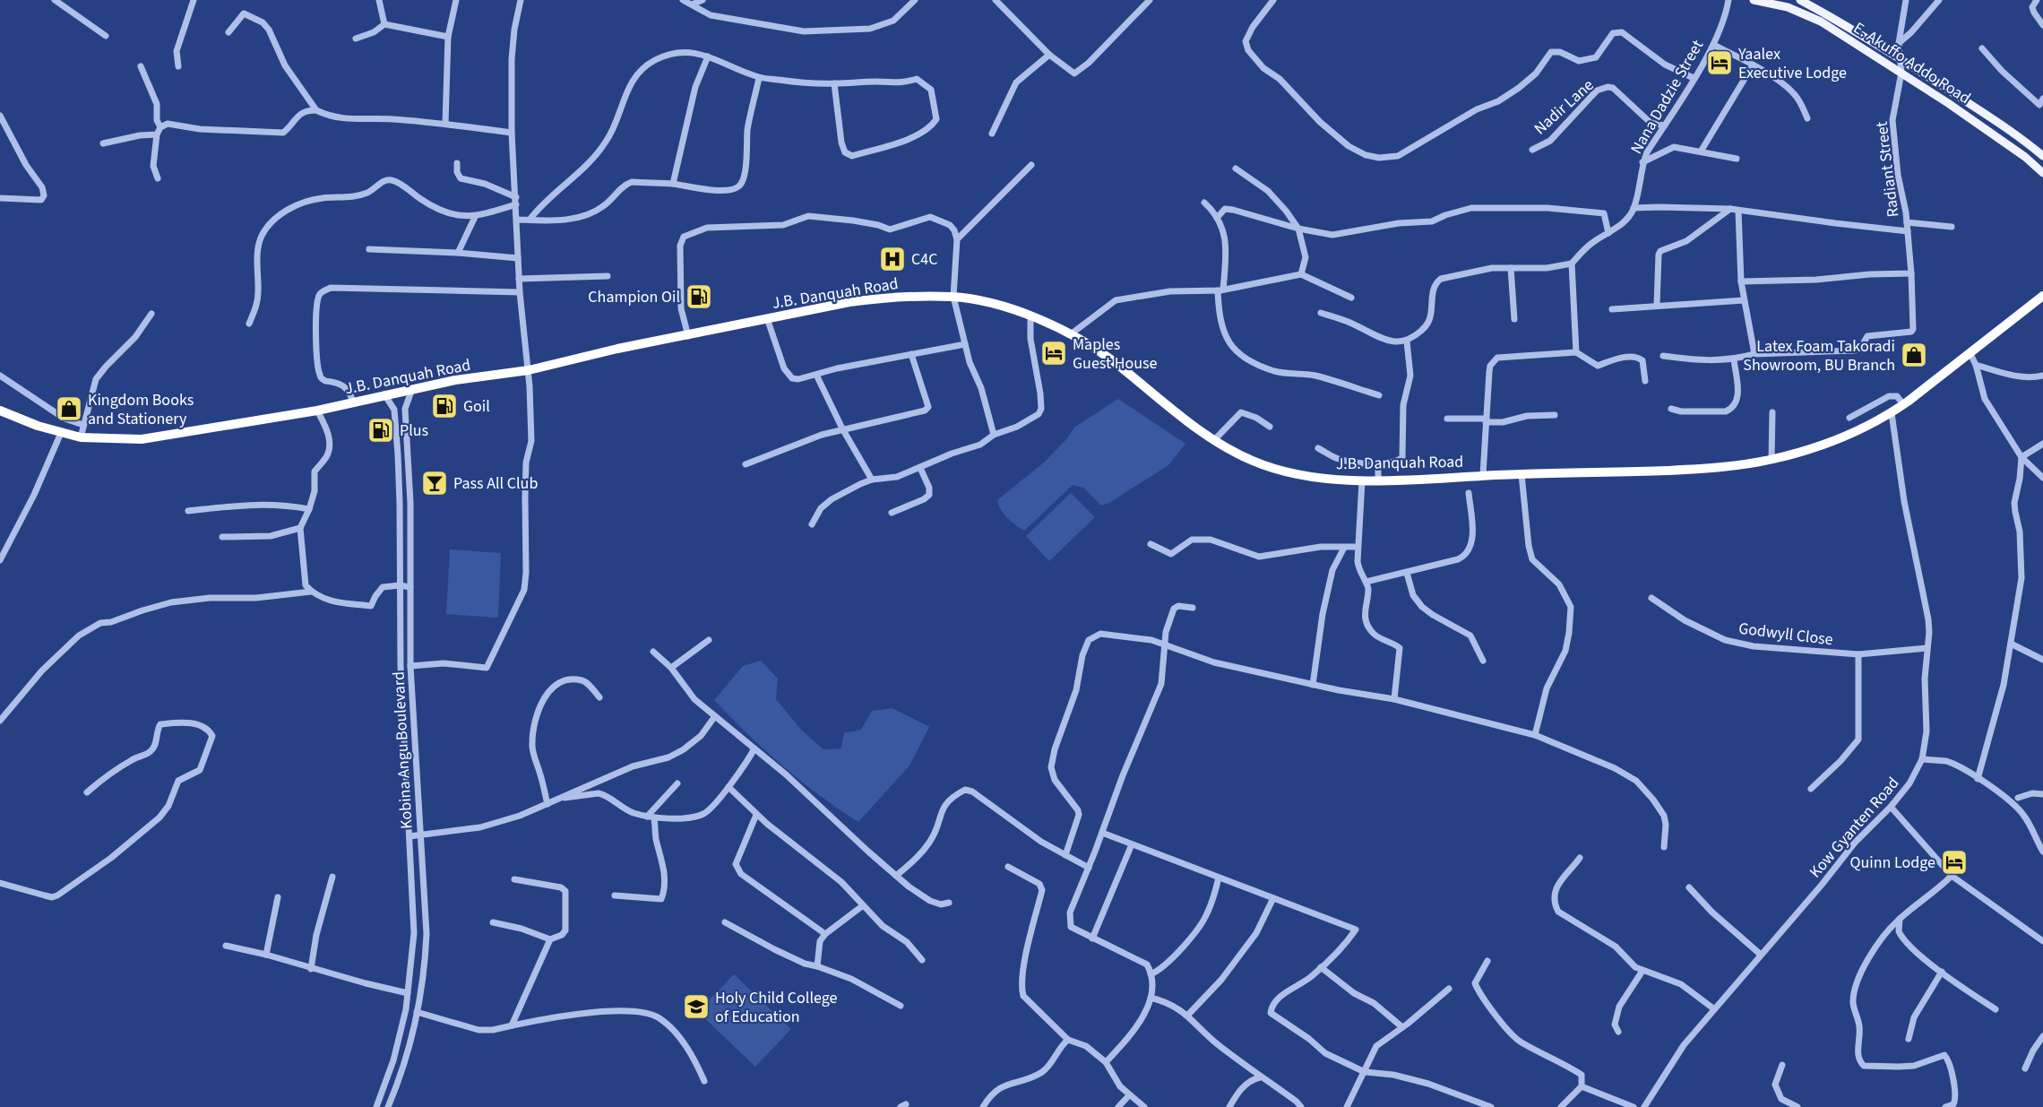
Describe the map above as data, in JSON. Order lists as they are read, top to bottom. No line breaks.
{"streets":{"highway":["J.B. Danquah Road"],"main road":["E. Akuffo Addo Road"],"street":["Nana Dadzie Street","Nadir Lane","Radiant Street","Godwyll Close","Kobina Angu Boulevard","Kow Gyanten Road"]},"crossings":[["E. Akuffo Addo Road","Radiant Street"],["Nana Dadzie Street","Nadir Lane"],["J.B. Danquah Road","Kobina Angu Boulevard"],["J.B. Danquah Road","Kow Gyanten Road"],["Godwyll Close","Kow Gyanten Road"]],"places":{"hotel":["Yaalex Executive Lodge","Maples Guest House","Quinn Lodge"],"hospital":["C4C"],"fuel station":["Champion Oil","Goil","Plus"],"shop":["Latex Foam Takoradi Showroom, BU Branch","Kingdom Books and Stationery"],"bar":["Pass All Club"],"school or university":["Holy Child College of Education"]}}
